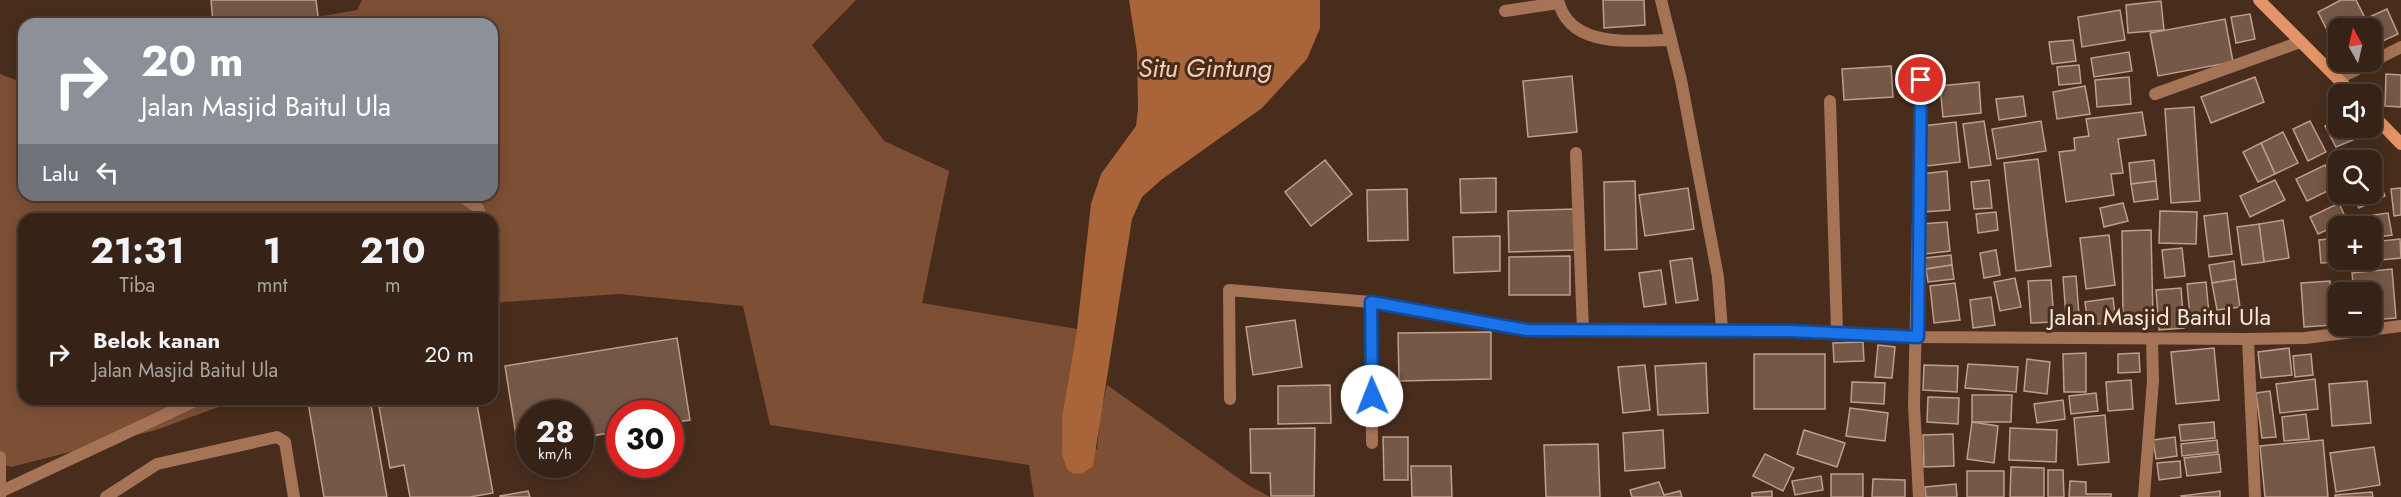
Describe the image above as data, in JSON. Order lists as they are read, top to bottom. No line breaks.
{"streets":{"street":["Jalan Masjid Baitul Ula"]},"water":["Situ Gintung"],"north":"top","page":{"map_buttons":["+","−"],"turn":["20 m","Jalan Masjid Baitul Ula"],"then":"Lalu","eta":["21:31","Tiba","1","mnt","210","m"],"list":[{"name":"Belok kanan","note":"Jalan Masjid Baitul Ula","value":"20 m"}],"speed":"28 km/h","limit":"30"}}
